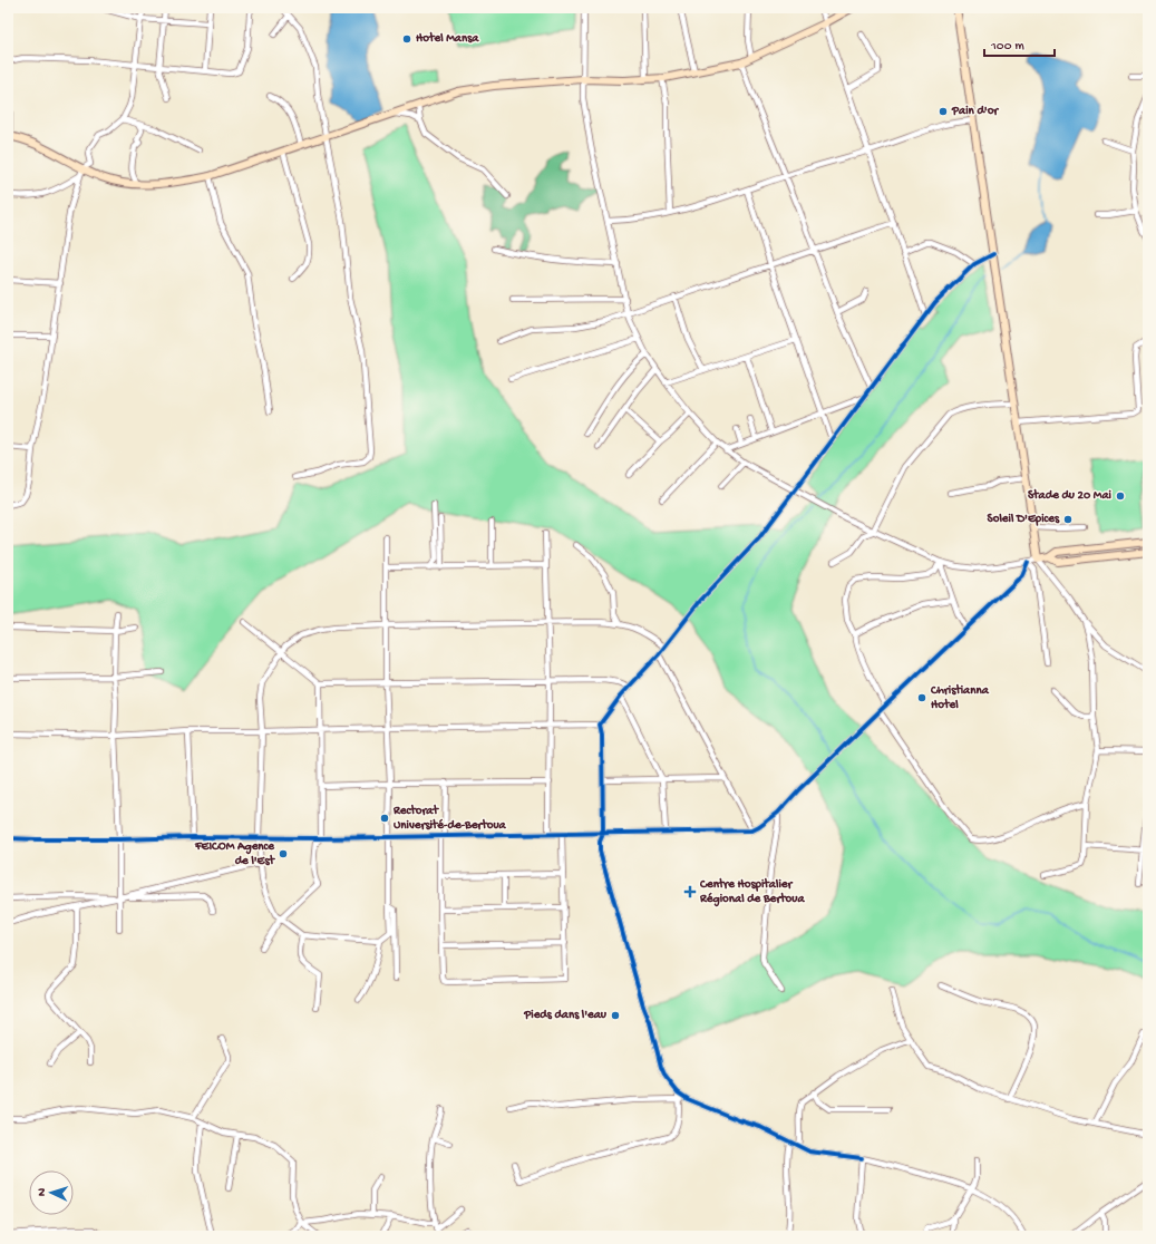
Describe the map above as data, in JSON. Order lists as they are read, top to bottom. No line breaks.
{"places":{"other":["Hotel Mansa","Pain d'or","Stade du 20 Mai","Soleil D'Epices","Christianna Hotel","Rectorat Université-de-Bertoua","FEICOM Agence de l'Est","Pieds dans l'eau"],"health":["Centre Hospitalier Régional de Bertoua"]},"scale_bar":"100 m","north":"left"}
